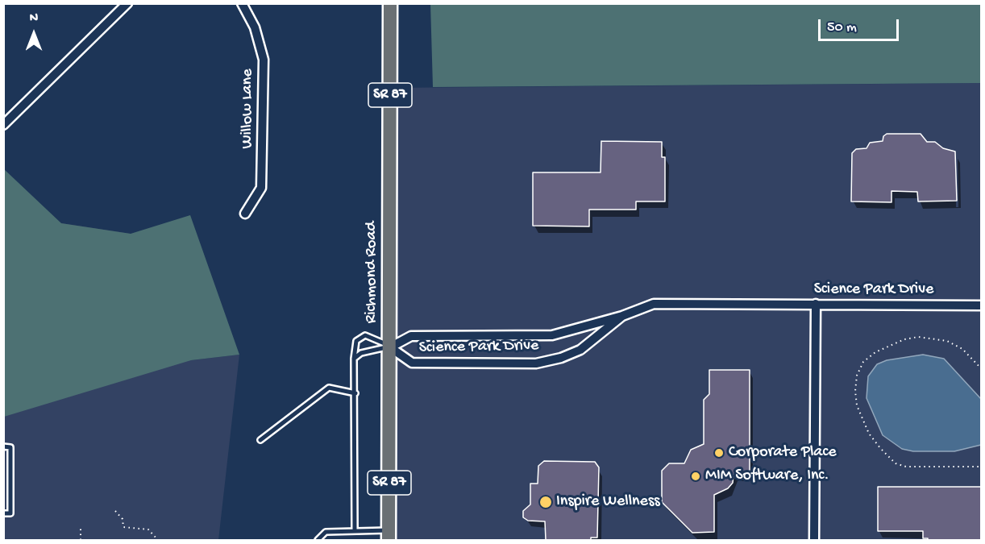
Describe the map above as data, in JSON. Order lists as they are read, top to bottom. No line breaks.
{"streets":{"main road":["SR 87","Richmond Road"],"street":["Willow Lane","Science Park Drive"]},"crossings":[["Richmond Road","Science Park Drive"]],"places":["Corporate Place","MIM Software, Inc.","Inspire Wellness"],"scale_bar":"50 m","north":"top"}
